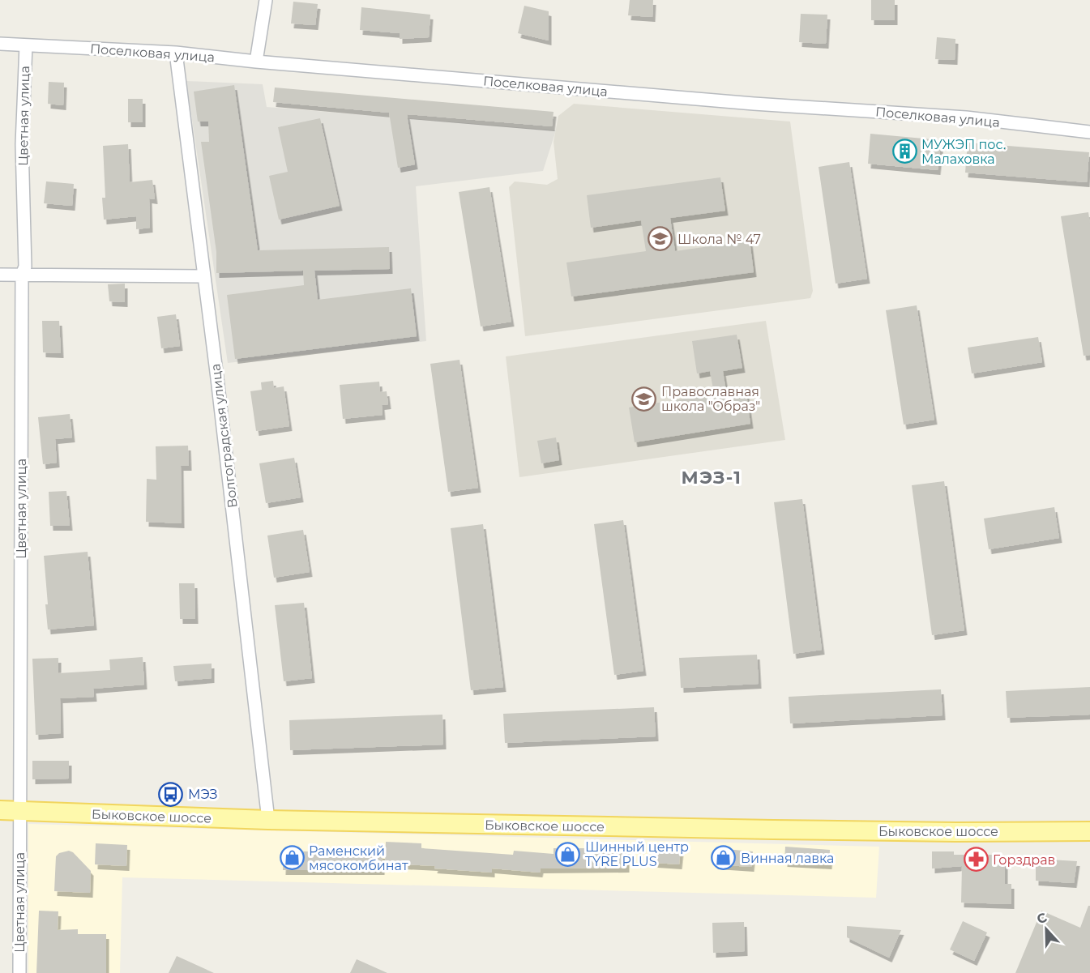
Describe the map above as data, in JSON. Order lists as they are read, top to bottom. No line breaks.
{"streets":{"main road":["Быковское шоссе"],"street":["Поселковая улица","Цветная улица","Волгоградская улица"]},"crossings":[["Поселковая улица","Цветная улица"],["Поселковая улица","Волгоградская улица"],["Цветная улица","Быковское шоссе"],["Волгоградская улица","Быковское шоссе"]],"districts":["МЭЗ-1"],"places":{"building":["МУЖЭП пос. Малаховка"],"school or university":["Школа № 47","Православная школа \"Образ\""],"bus stop":["МЭЗ"],"shop":["Шинный центр TYRE PLUS","Раменский мясокомбинат","Винная лавка"],"pharmacy":["Горздрав"]},"north":"top"}
